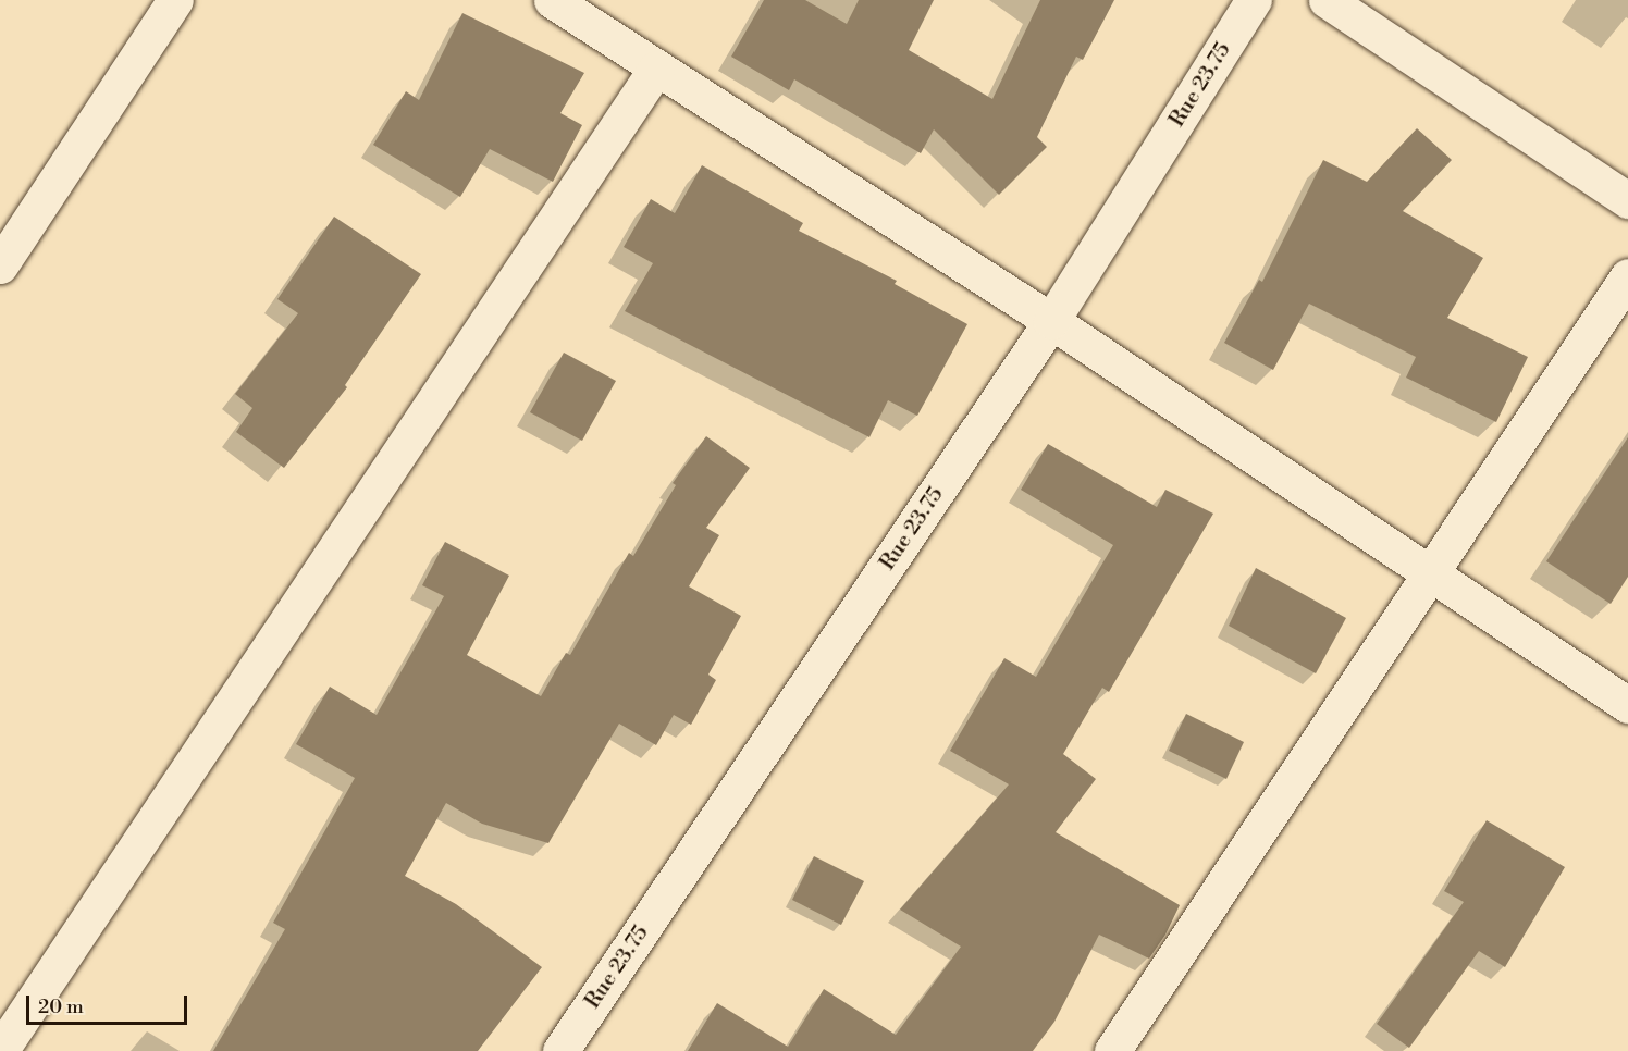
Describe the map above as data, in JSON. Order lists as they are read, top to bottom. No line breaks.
{"streets":{"street":["Rue 23.75"]},"scale_bar":"20 m"}
